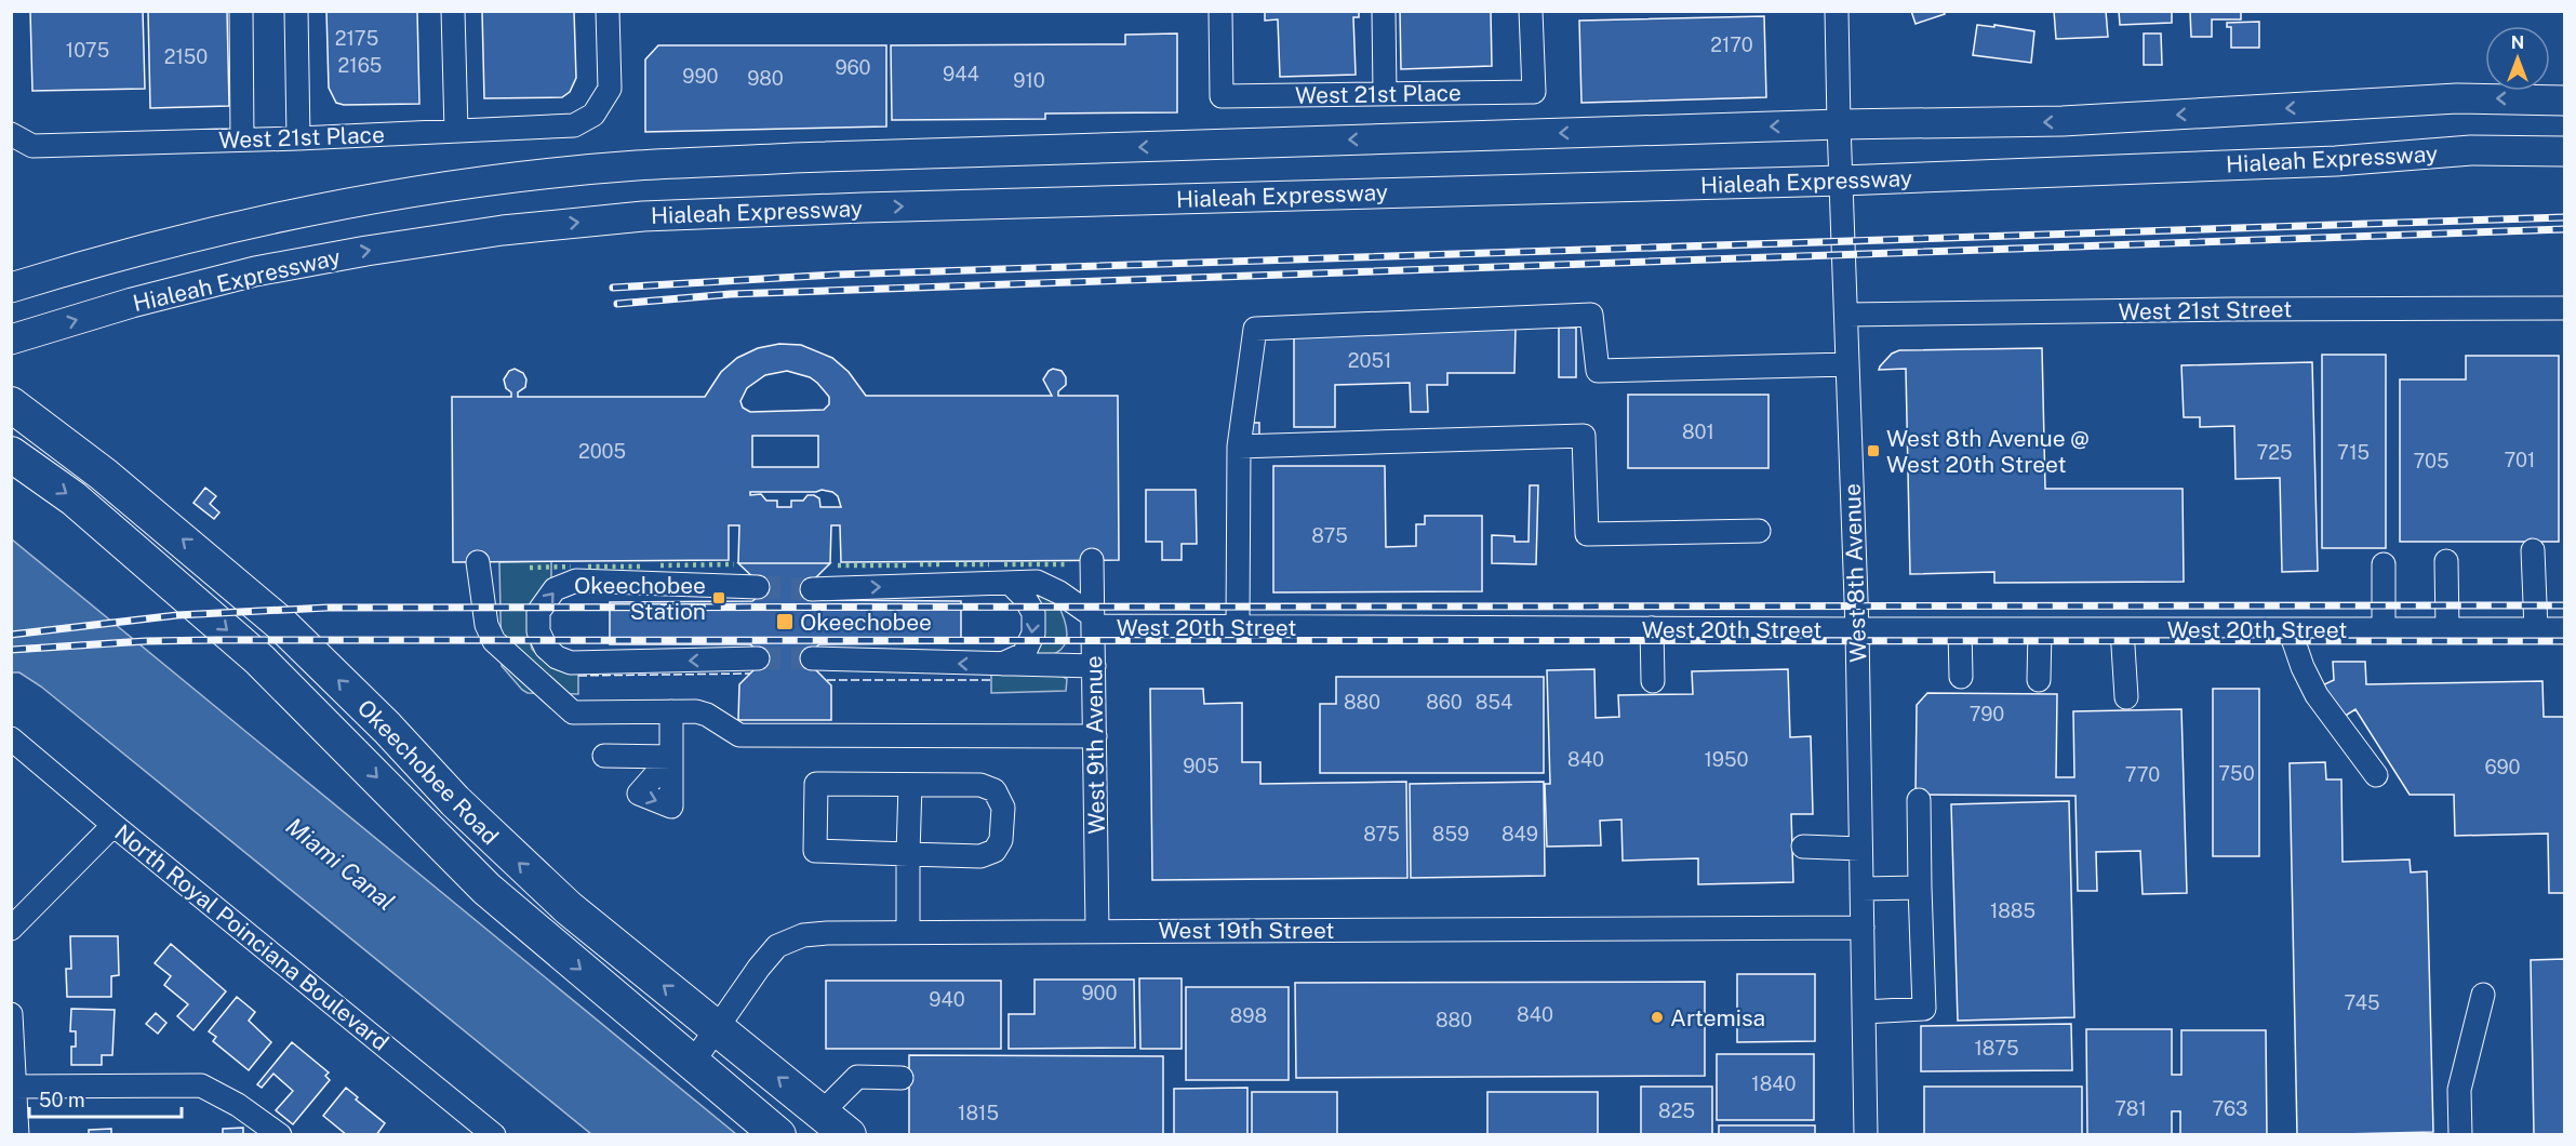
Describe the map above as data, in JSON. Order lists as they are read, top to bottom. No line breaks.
{"streets":{"highway":["Okeechobee Road"],"main road":["Hialeah Expressway"],"street":["West 21st Place","West 21st Street","West 8th Avenue","West 20th Street","West 9th Avenue","West 19th Street","North Royal Poinciana Boulevard"]},"crossings":[["Hialeah Expressway","West 8th Avenue"],["West 21st Street","West 8th Avenue"],["West 8th Avenue","West 20th Street"],["West 8th Avenue","West 19th Street"],["West 20th Street","West 9th Avenue"],["West 9th Avenue","West 19th Street"],["Okeechobee Road","West 19th Street"]],"water":["Miami Canal"],"places":{"transit":["West 8th Avenue @ West 20th Street","Okeechobee Station","Okeechobee"],"other":["Artemisa"]},"house_numbers":["2175","2170","1075","2150","2165","960","944","990","980","910","2051","801","2005","725","715","701","705","875","880","860","854","790","840","1950","905","690","750","770","875","859","849","1885","900","940","745","840","898","880","1875","1840","781","763","825","1815"],"scale_bar":"50 m","north":"top"}
